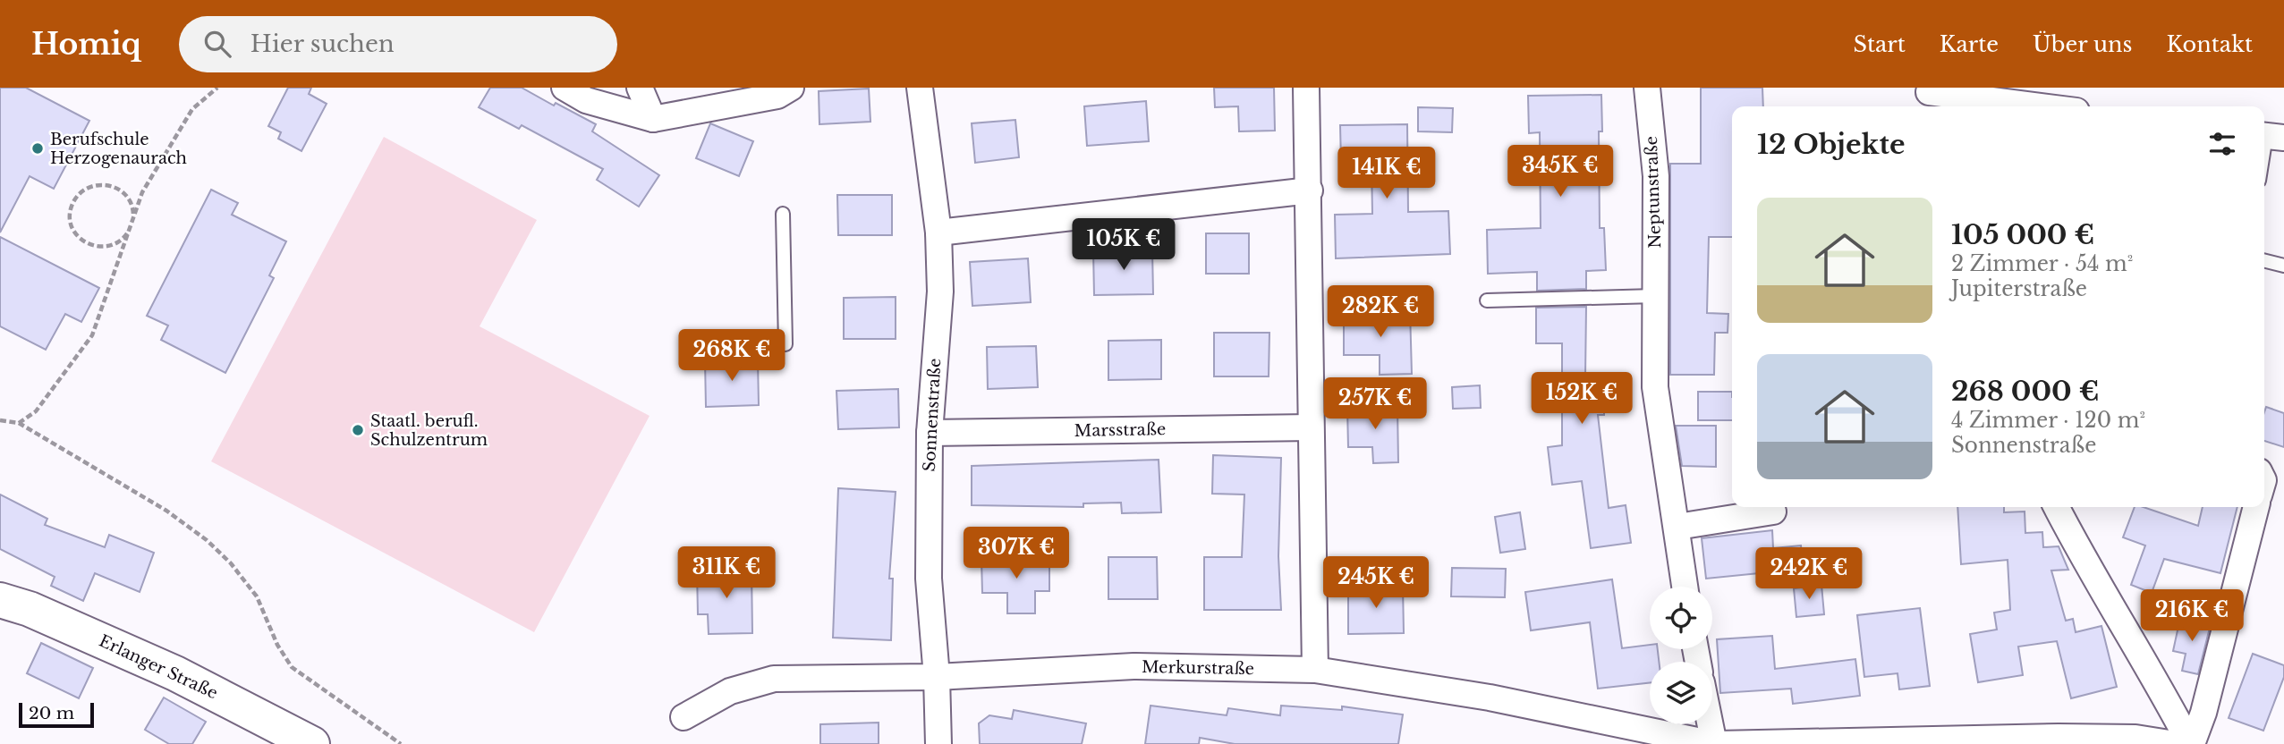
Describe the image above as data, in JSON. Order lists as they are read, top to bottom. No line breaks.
{"streets":{"street":["Neptunstraße","Sonnenstraße","Marsstraße","Erlanger Straße","Merkurstraße"]},"crossings":[["Sonnenstraße","Marsstraße"],["Sonnenstraße","Merkurstraße"]],"places":["Berufschule Herzogenaurach","Staatl. berufl. Schulzentrum"],"scale_bar":"20 m","page":{"header":"Homiq","search":"Hier suchen","nav":["Start","Karte","Über uns","Kontakt"],"heading":"12 Objekte","price":["345K €","141K €","105K €","282K €","268K €","152K €","257K €","307K €","311K €","242K €","245K €","216K €"],"list":[{"name":"105 000 €","note":"2 Zimmer · 54 m² · Jupiterstraße"},{"name":"268 000 €","note":"4 Zimmer · 120 m² · Sonnenstraße"}],"scale":"20 m"}}
